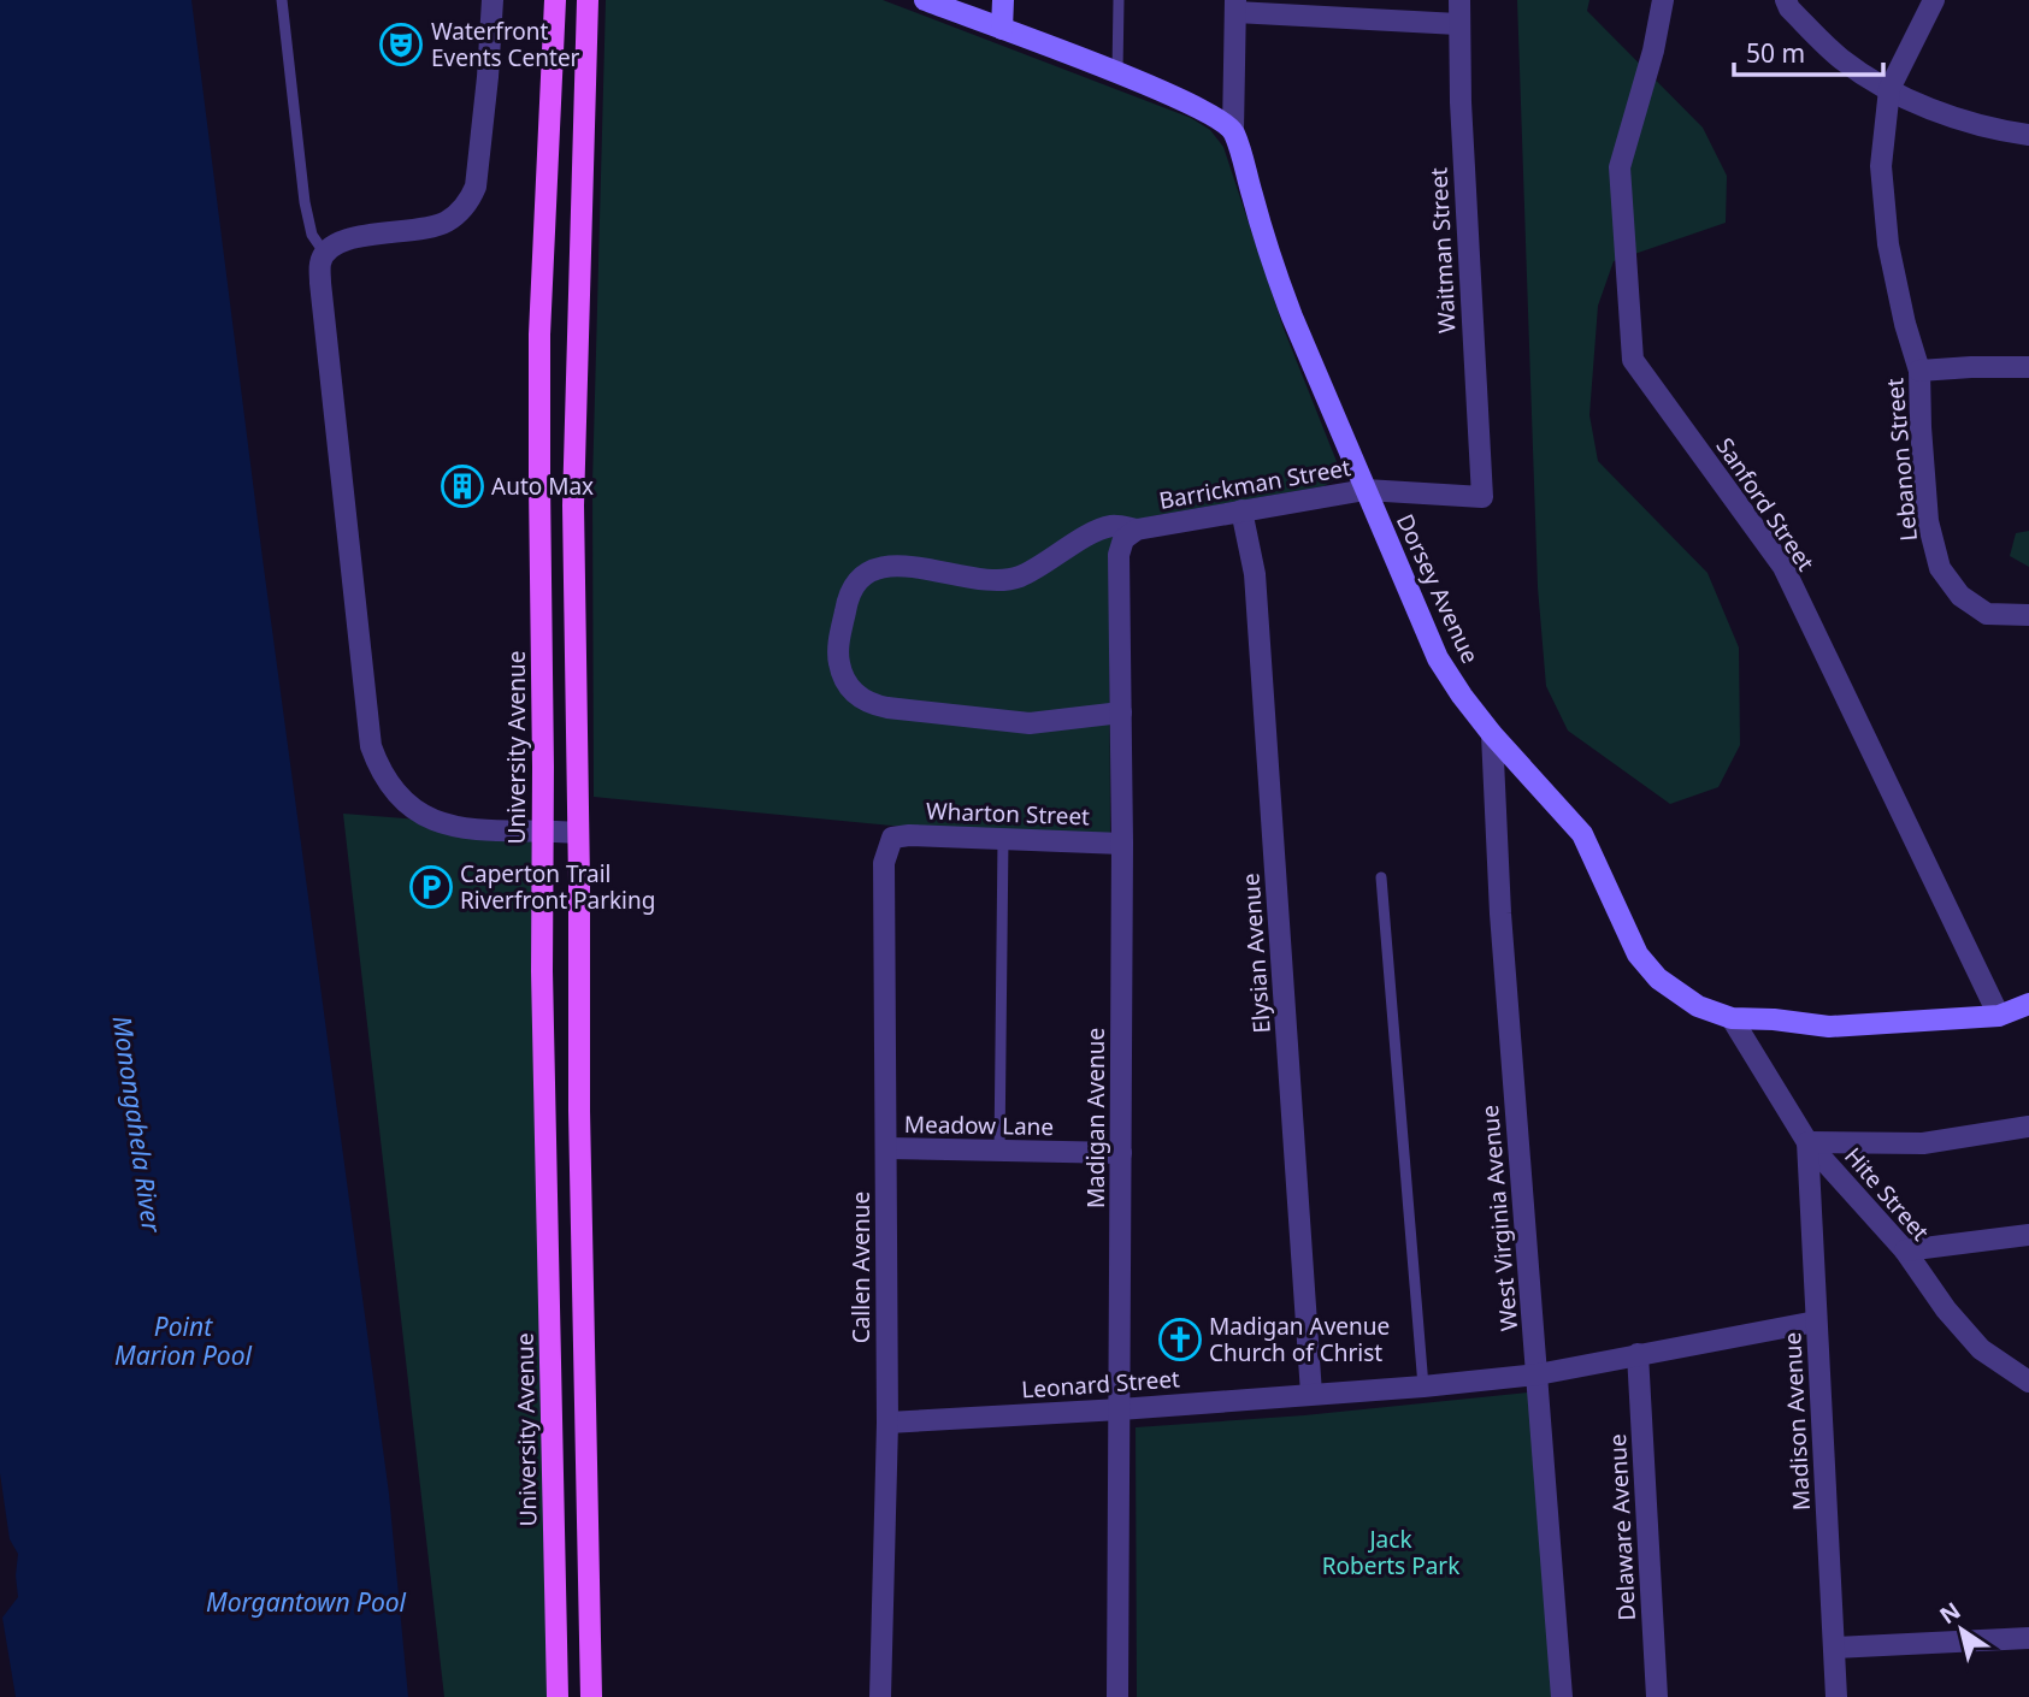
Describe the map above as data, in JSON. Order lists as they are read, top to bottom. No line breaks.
{"streets":{"main road":["University Avenue"],"street":["Waitman Street","Lebanon Street","Barrickman Street","Sanford Street","Dorsey Avenue","Wharton Street","Elysian Avenue","Madigan Avenue","Meadow Lane","Hite Street","West Virginia Avenue","Callen Avenue","Leonard Street","Madison Avenue","Delaware Avenue"]},"crossings":[["Waitman Street","Barrickman Street"],["Barrickman Street","Dorsey Avenue"],["Barrickman Street","Elysian Avenue"],["Barrickman Street","Madigan Avenue"],["Sanford Street","Dorsey Avenue"],["Dorsey Avenue","Hite Street"],["Dorsey Avenue","West Virginia Avenue"],["Wharton Street","Madigan Avenue"],["Wharton Street","Callen Avenue"],["Elysian Avenue","Leonard Street"],["Madigan Avenue","Meadow Lane"],["Madigan Avenue","Leonard Street"],["Meadow Lane","Callen Avenue"],["Hite Street","Madison Avenue"],["West Virginia Avenue","Leonard Street"],["Callen Avenue","Leonard Street"],["Leonard Street","Madison Avenue"],["Leonard Street","Delaware Avenue"]],"water":["Monongahela River","Point Marion Pool","Morgantown Pool"],"parks":["Jack Roberts Park"],"places":{"theatre":["Waterfront Events Center"],"building":["Auto Max"],"parking":["Caperton Trail Riverfront Parking"],"church":["Madigan Avenue Church of Christ"]},"scale_bar":"50 m","north":"top left"}
